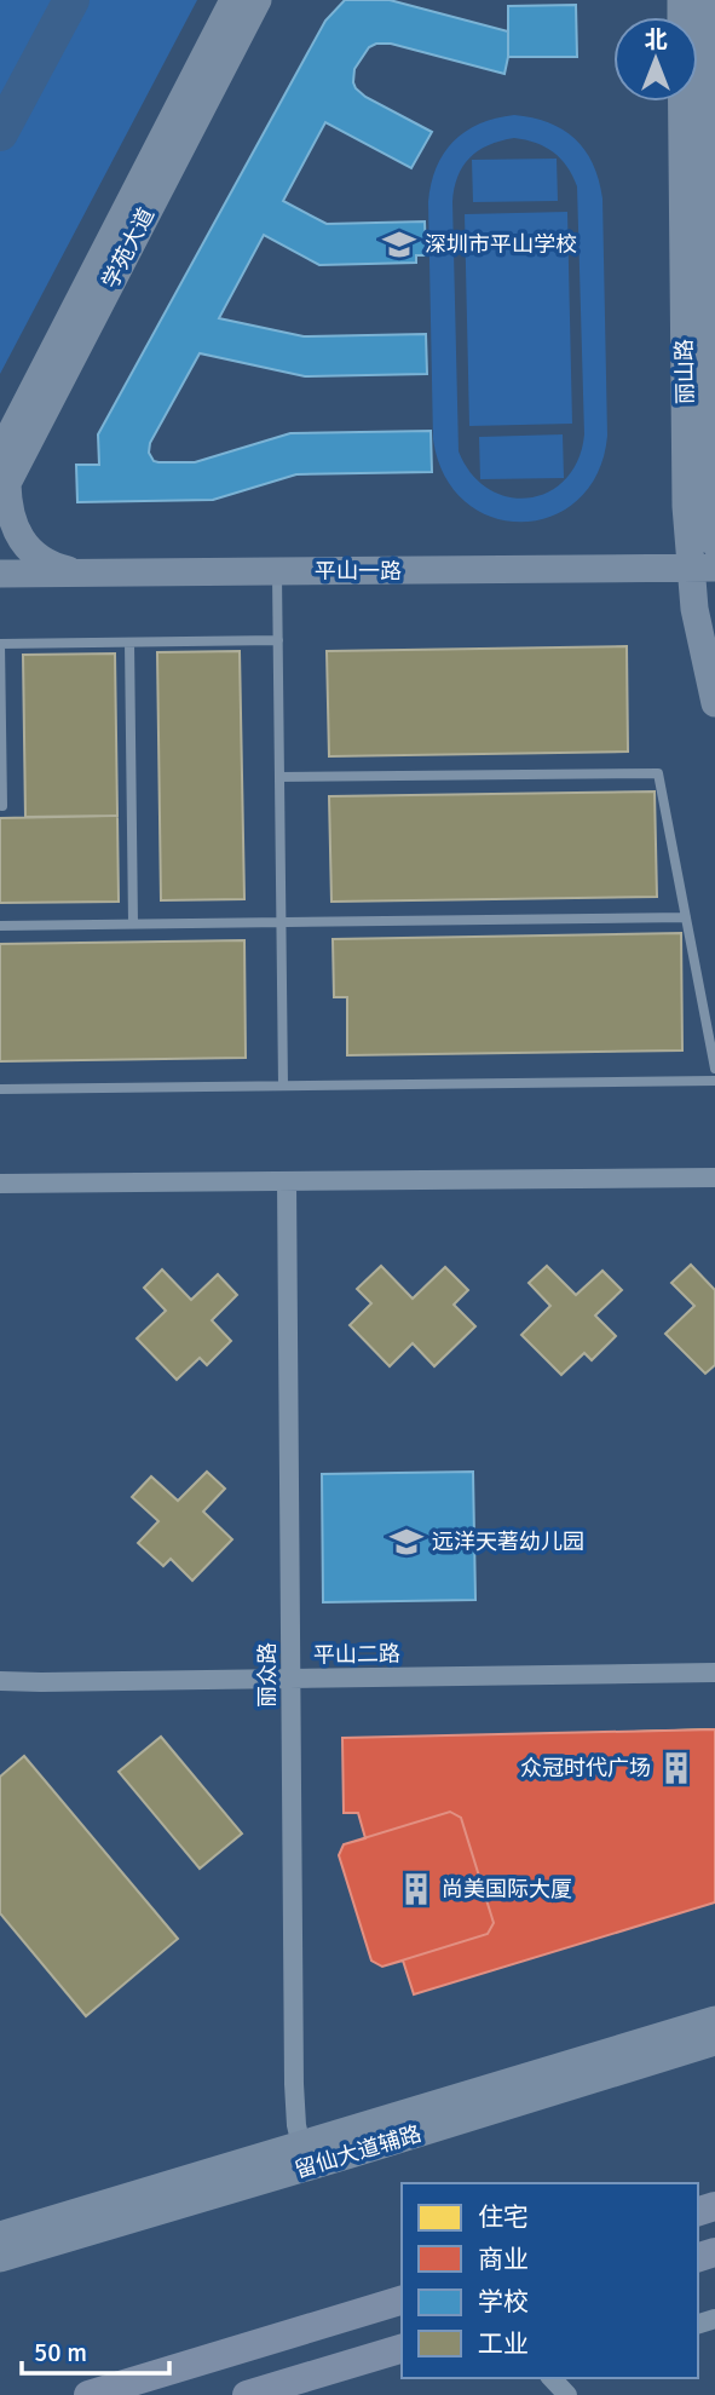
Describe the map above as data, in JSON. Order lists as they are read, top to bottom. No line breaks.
{"streets":{"street":["学苑大道","丽山路","平山一路","平山二路","丽众路","留仙大道辅路"]},"crossings":[["丽山路","平山一路"],["平山二路","丽众路"],["丽众路","留仙大道辅路"]],"places":{"school or university":["深圳市平山学校","远洋天著幼儿园"],"building":["众冠时代广场","尚美国际大厦"]},"legend":["住宅","商业","学校","工业"],"scale_bar":"50 m","north":"top"}
